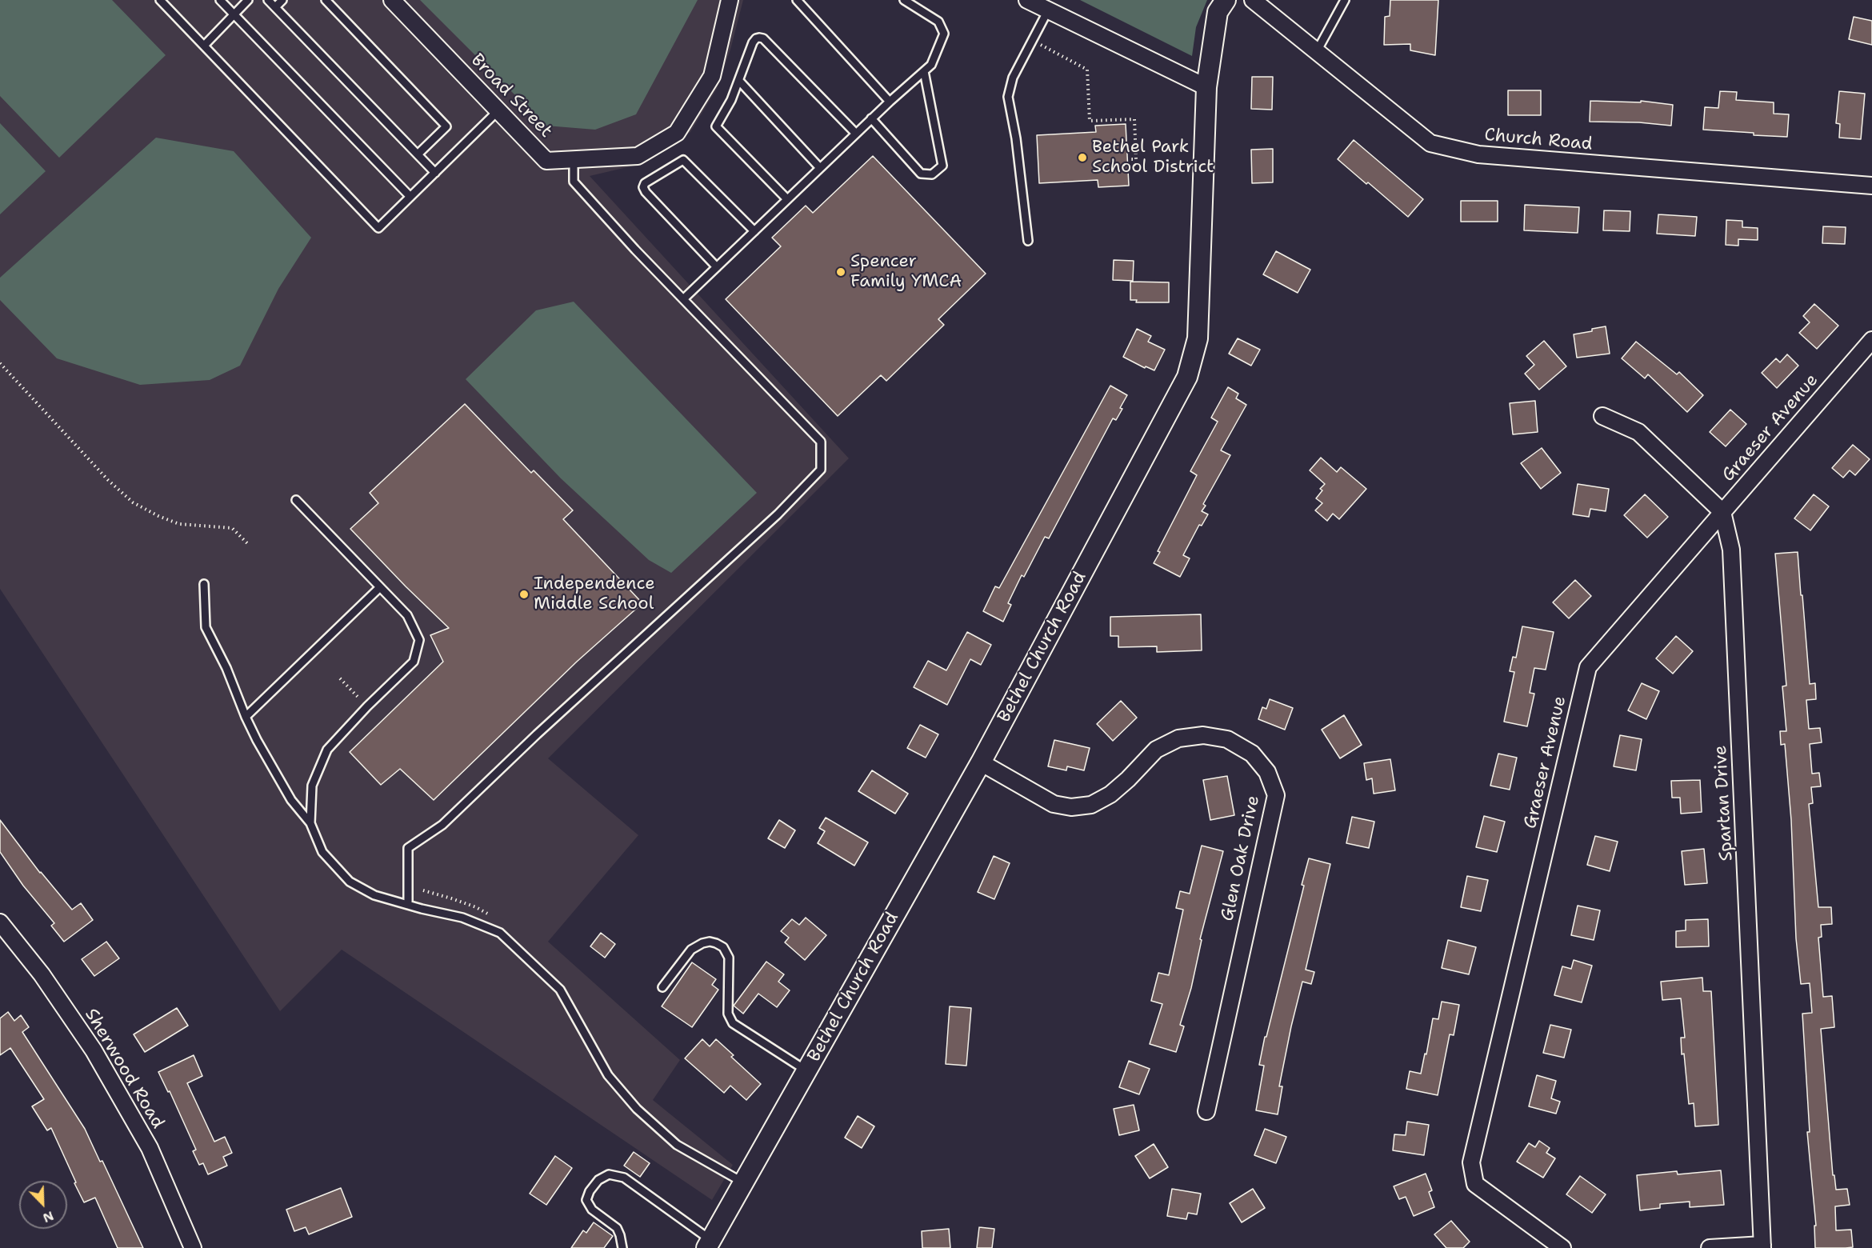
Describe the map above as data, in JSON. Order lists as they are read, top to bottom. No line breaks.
{"streets":{"street":["Broad Street","Church Road","Graeser Avenue","Bethel Church Road","Spartan Drive","Glen Oak Drive","Sherwood Road"]},"crossings":[["Graeser Avenue","Spartan Drive"],["Bethel Church Road","Glen Oak Drive"]],"places":["Bethel Park School District","Spencer Family YMCA","Independence Middle School"],"north":"bottom right"}
